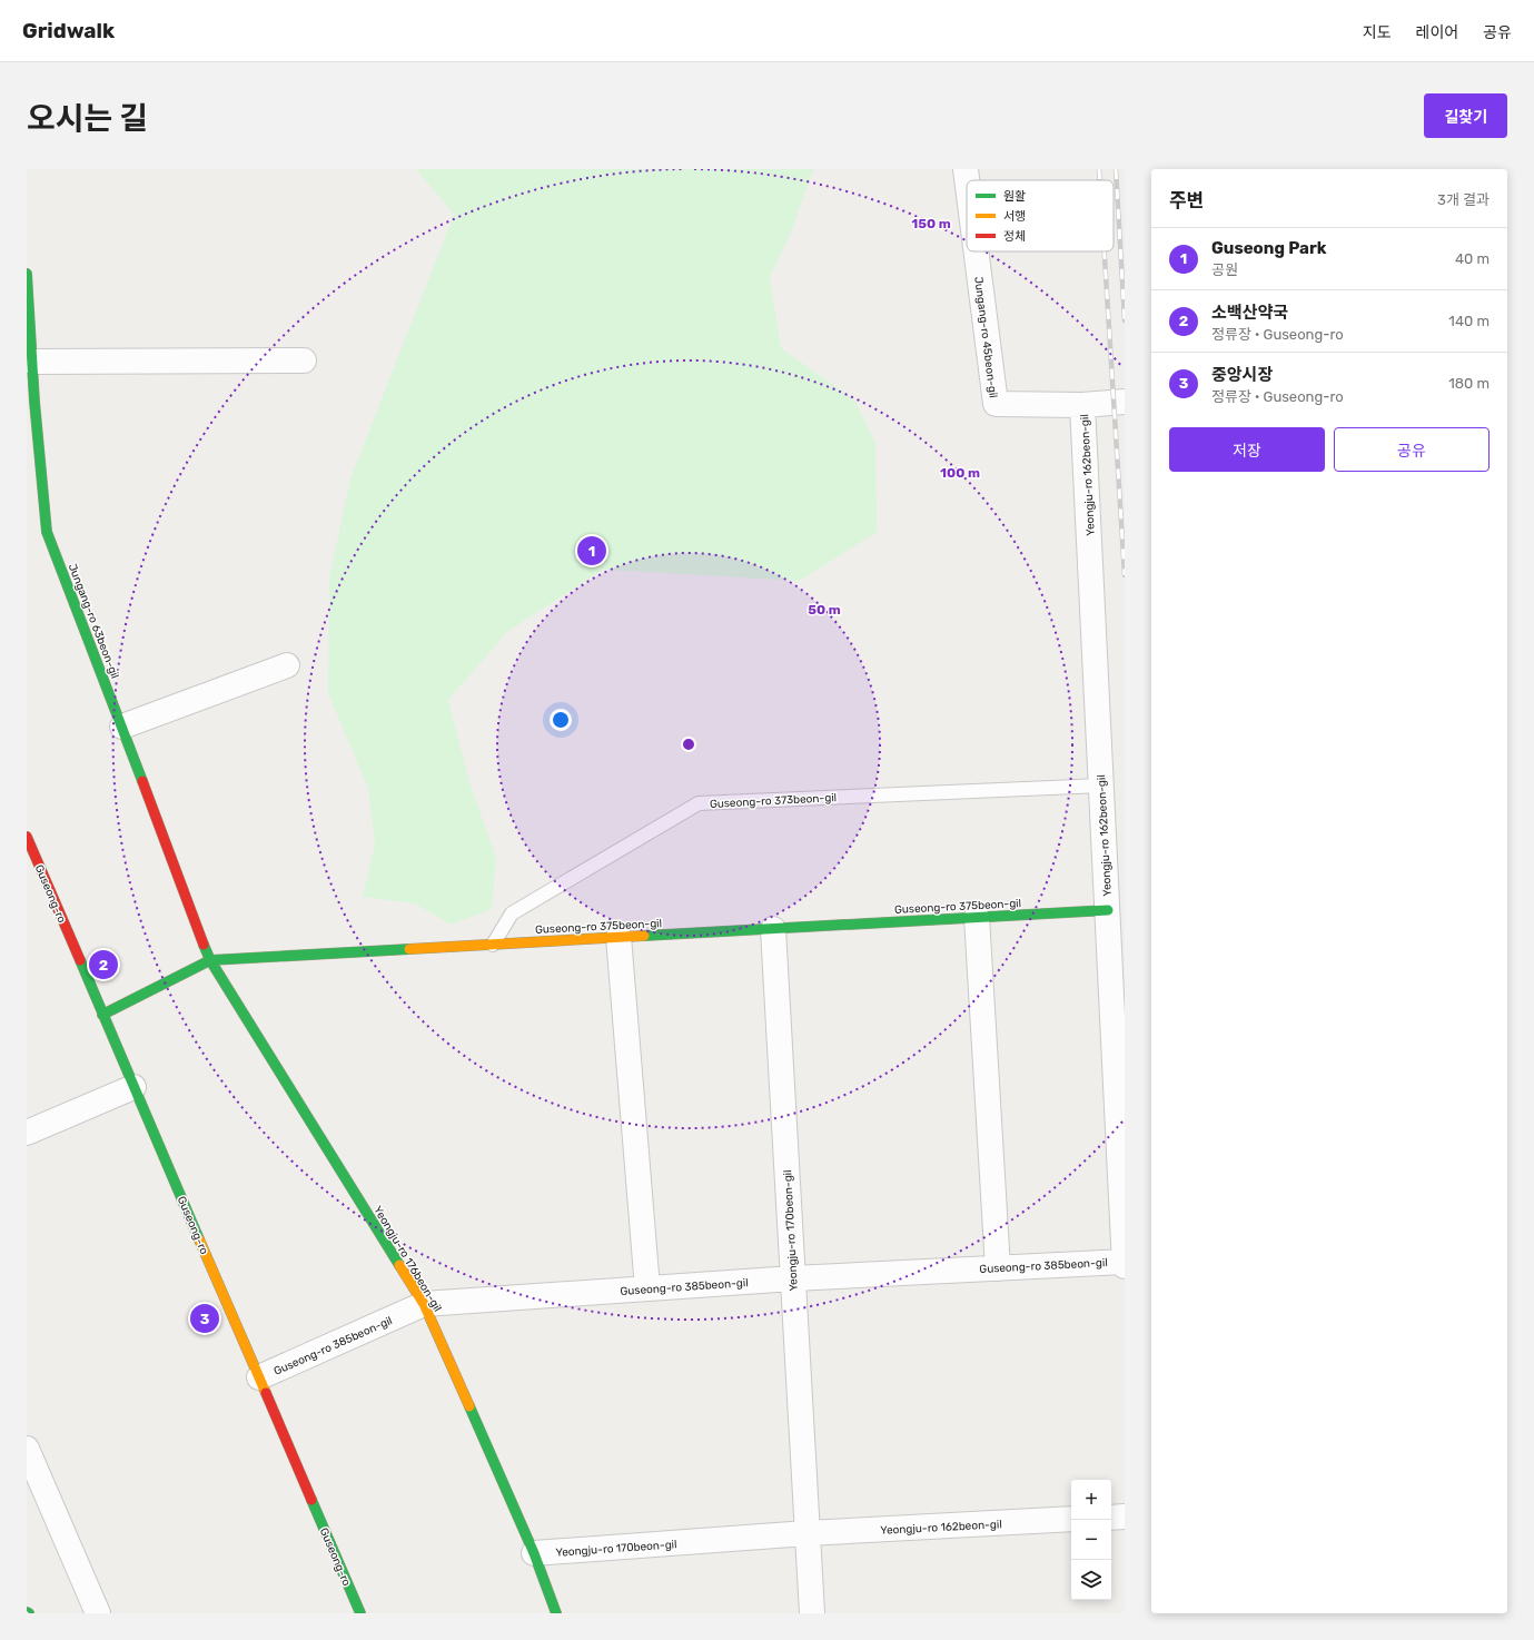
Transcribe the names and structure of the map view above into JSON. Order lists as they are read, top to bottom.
{
  "streets": {
    "street": [
      "Jungang-ro 45beon-gil",
      "Yeongju-ro 162beon-gil",
      "Jungang-ro 63beon-gil",
      "Guseong-ro",
      "Guseong-ro 375beon-gil",
      "Yeongju-ro 170beon-gil",
      "Yeongju-ro 176beon-gil",
      "Guseong-ro 385beon-gil"
    ],
    "lane": ["Guseong-ro 373beon-gil"]
  },
  "crossings": [
    ["Jungang-ro 45beon-gil", "Yeongju-ro 162beon-gil"],
    ["Yeongju-ro 162beon-gil", "Guseong-ro 373beon-gil"],
    ["Yeongju-ro 162beon-gil", "Guseong-ro 375beon-gil"],
    ["Yeongju-ro 162beon-gil", "Yeongju-ro 170beon-gil"],
    ["Yeongju-ro 162beon-gil", "Guseong-ro 385beon-gil"],
    ["Jungang-ro 63beon-gil", "Guseong-ro 375beon-gil"],
    ["Jungang-ro 63beon-gil", "Yeongju-ro 176beon-gil"],
    ["Guseong-ro 373beon-gil", "Guseong-ro 375beon-gil"],
    ["Guseong-ro", "Guseong-ro 375beon-gil"],
    ["Guseong-ro", "Guseong-ro 385beon-gil"],
    ["Guseong-ro 375beon-gil", "Yeongju-ro 170beon-gil"],
    ["Guseong-ro 375beon-gil", "Yeongju-ro 176beon-gil"],
    ["Yeongju-ro 170beon-gil", "Yeongju-ro 176beon-gil"],
    ["Yeongju-ro 170beon-gil", "Guseong-ro 385beon-gil"],
    ["Yeongju-ro 176beon-gil", "Guseong-ro 385beon-gil"]
  ],
  "legend": ["원활", "서행", "정체"],
  "page": {
    "header": "Gridwalk",
    "nav": ["지도", "레이어", "공유"],
    "title": "오시는 길",
    "buttons": [
      "길찾기",
      ["저장", "공유"]
    ],
    "heading": ["주변", "3개 결과"],
    "list": [
      {
        "mark": "1",
        "name": "Guseong Park",
        "note": "공원",
        "value": "40 m"
      },
      {
        "mark": "2",
        "name": "소백산약국",
        "note": "정류장 · Guseong-ro",
        "value": "140 m"
      },
      {
        "mark": "3",
        "name": "중앙시장",
        "note": "정류장 · Guseong-ro",
        "value": "180 m"
      }
    ],
    "pins": ["1", "2", "3"],
    "map_buttons": ["+", "−"]
  },
  "rings": ["150 m", "100 m", "50 m"]
}
